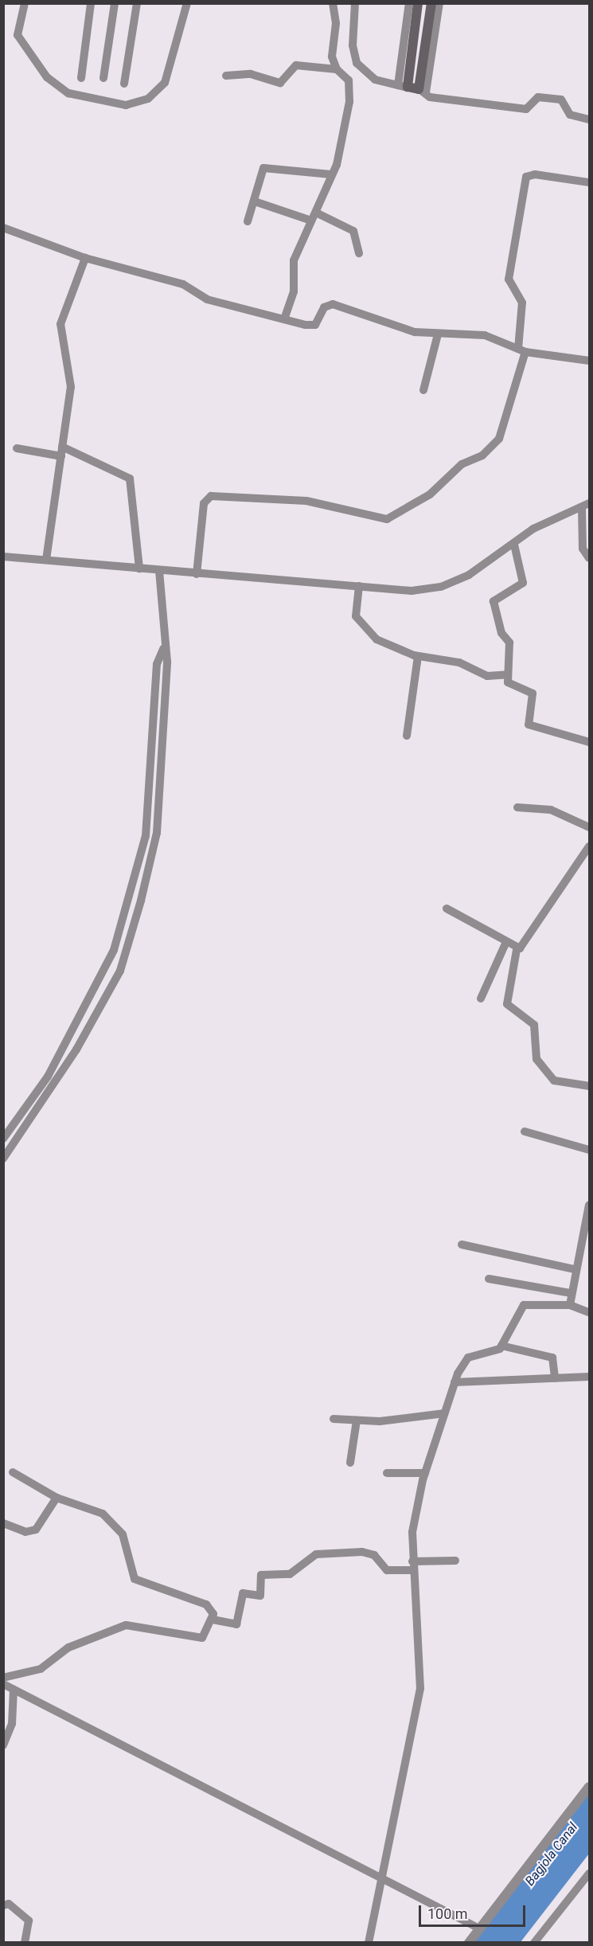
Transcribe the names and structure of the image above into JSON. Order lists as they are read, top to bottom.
{
  "water": ["Bagjola Canal"],
  "scale_bar": "100 m"
}
